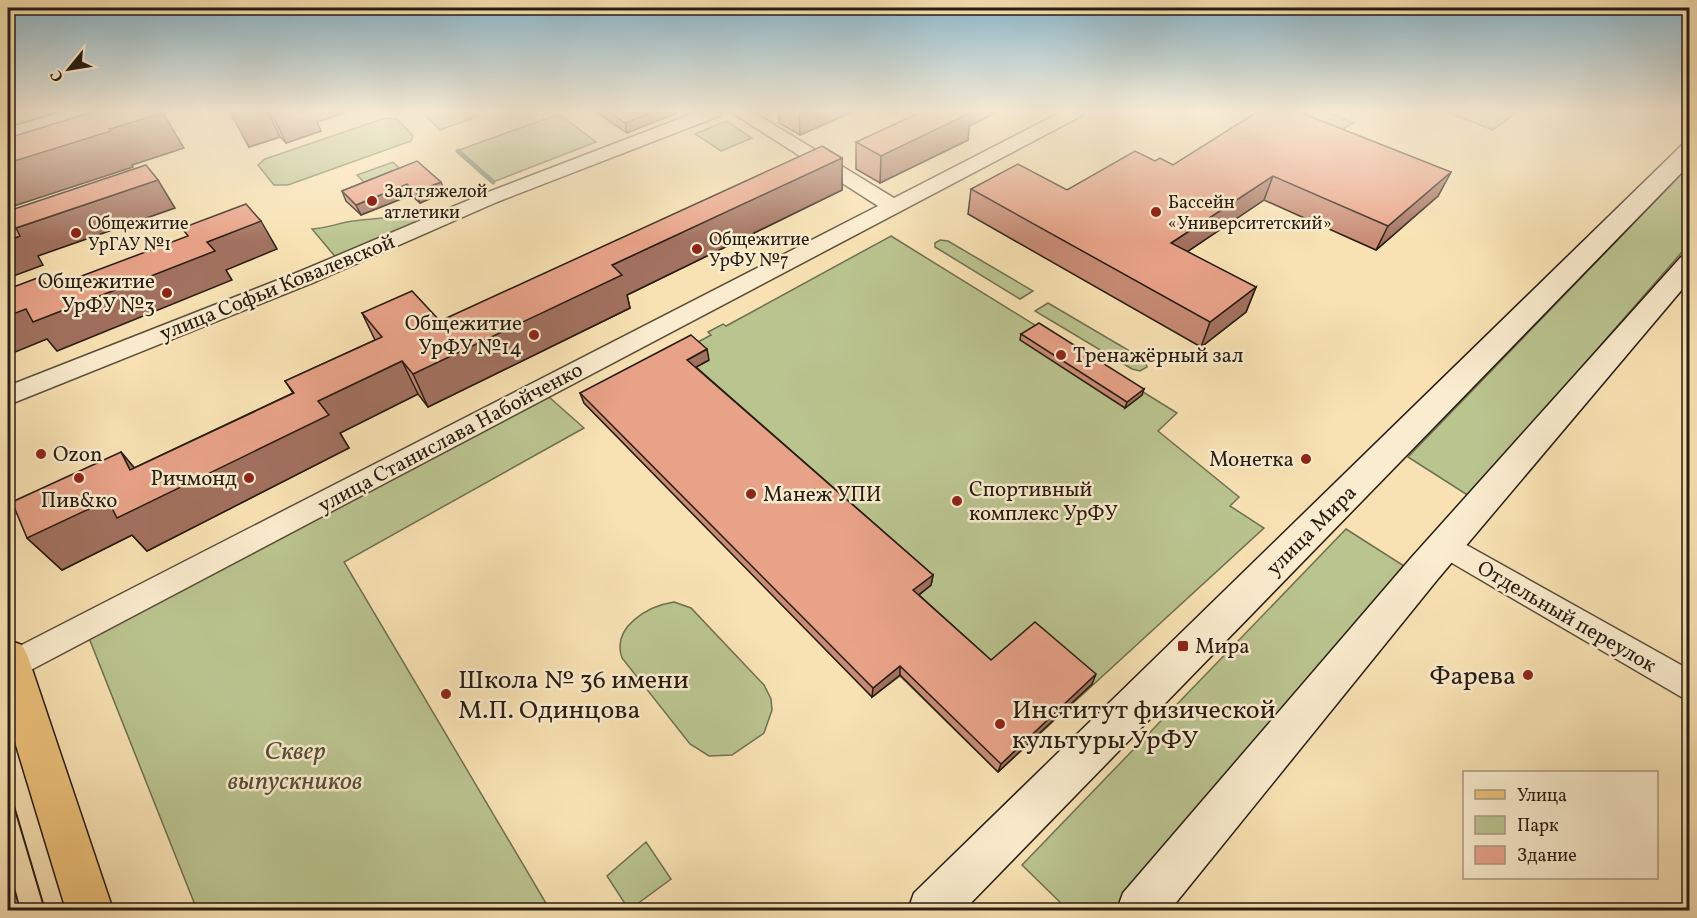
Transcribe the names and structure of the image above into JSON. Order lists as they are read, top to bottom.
{
  "streets": {
    "street": [
      "улица Софьи Ковалевской",
      "улица Станислава Набойченко",
      "улица Мира",
      "Отдельный переулок"
    ]
  },
  "parks": ["Сквер выпускников"],
  "places": {
    "other": [
      "Зал тяжелой атлетики",
      "Бассейн «Университетский»",
      "Общежитие УрГАУ №1",
      "Общежитие УрФУ №7",
      "Общежитие УрФУ №3",
      "Общежитие УрФУ №14",
      "Тренажёрный зал",
      "Ozon",
      "Монетка",
      "Пив&ко",
      "Ричмонд",
      "Манеж УПИ",
      "Спортивный комплекс УрФУ",
      "Фарева",
      "Школа № 36 имени М.П. Одинцова",
      "Институт физической культуры УрФУ"
    ],
    "transit": ["Мира"]
  },
  "legend": ["Улица", "Парк", "Здание"],
  "north": "bottom left"
}
